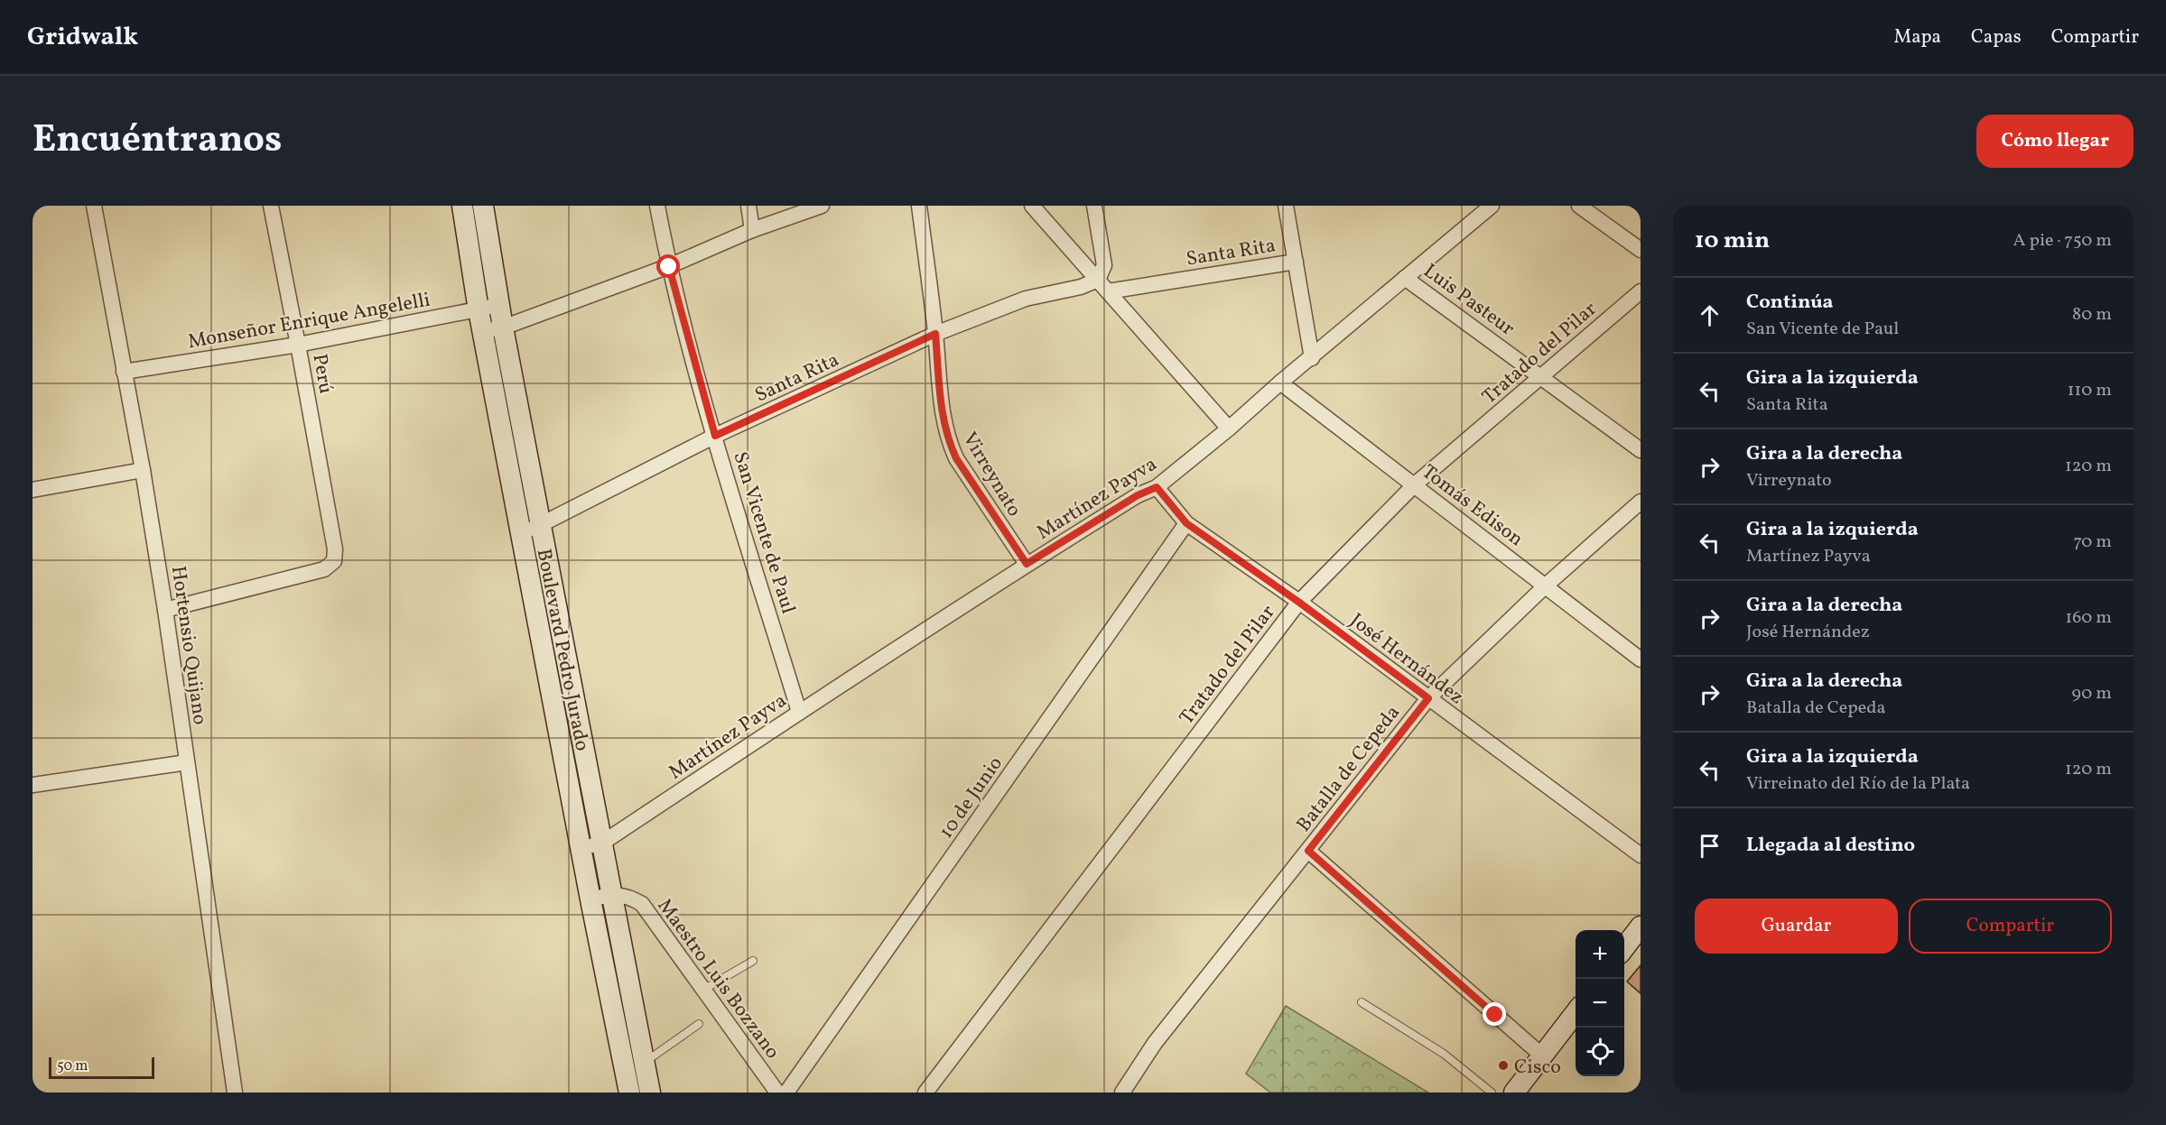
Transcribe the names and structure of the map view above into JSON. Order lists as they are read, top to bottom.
{
  "streets": {
    "main road": ["Boulevard Pedro Jurado"],
    "street": [
      "Santa Rita",
      "Luis Pasteur",
      "Monseñor Enrique Angelelli",
      "Tratado del Pilar",
      "Perú",
      "Virreynato",
      "Martínez Payva",
      "Tomás Edison",
      "San Vicente de Paul",
      "Hortensio Quijano",
      "José Hernández",
      "Batalla de Cepeda",
      "10 de Junio",
      "Maestro Luis Bozzano"
    ]
  },
  "crossings": [
    ["Santa Rita", "Virreynato"],
    ["Santa Rita", "San Vicente de Paul"],
    ["Santa Rita", "Boulevard Pedro Jurado"],
    ["Luis Pasteur", "Tratado del Pilar"],
    ["Luis Pasteur", "Martínez Payva"],
    ["Monseñor Enrique Angelelli", "Perú"],
    ["Monseñor Enrique Angelelli", "Hortensio Quijano"],
    ["Monseñor Enrique Angelelli", "Boulevard Pedro Jurado"],
    ["Tratado del Pilar", "Tomás Edison"],
    ["Tratado del Pilar", "José Hernández"],
    ["Perú", "Hortensio Quijano"],
    ["Virreynato", "Martínez Payva"],
    ["Martínez Payva", "Tomás Edison"],
    ["Martínez Payva", "San Vicente de Paul"],
    ["Martínez Payva", "Boulevard Pedro Jurado"],
    ["Martínez Payva", "José Hernández"],
    ["Tomás Edison", "Batalla de Cepeda"],
    ["Boulevard Pedro Jurado", "Maestro Luis Bozzano"],
    ["José Hernández", "Batalla de Cepeda"],
    ["José Hernández", "10 de Junio"]
  ],
  "places": ["Cisco"],
  "scale_bar": "50 m",
  "page": {
    "header": "Gridwalk",
    "nav": ["Mapa", "Capas", "Compartir"],
    "title": "Encuéntranos",
    "buttons": [
      "Cómo llegar",
      ["Guardar", "Compartir"]
    ],
    "heading": ["10 min", "A pie · 750 m"],
    "list": [
      ["Continúa", "San Vicente de Paul", "80 m"],
      ["Gira a la izquierda", "Santa Rita", "110 m"],
      ["Gira a la derecha", "Virreynato", "120 m"],
      ["Gira a la izquierda", "Martínez Payva", "70 m"],
      ["Gira a la derecha", "José Hernández", "160 m"],
      ["Gira a la derecha", "Batalla de Cepeda", "90 m"],
      ["Gira a la izquierda", "Virreinato del Río de la Plata", "120 m"],
      "Llegada al destino"
    ],
    "map_buttons": ["+", "−"],
    "scale": "50 m"
  }
}
